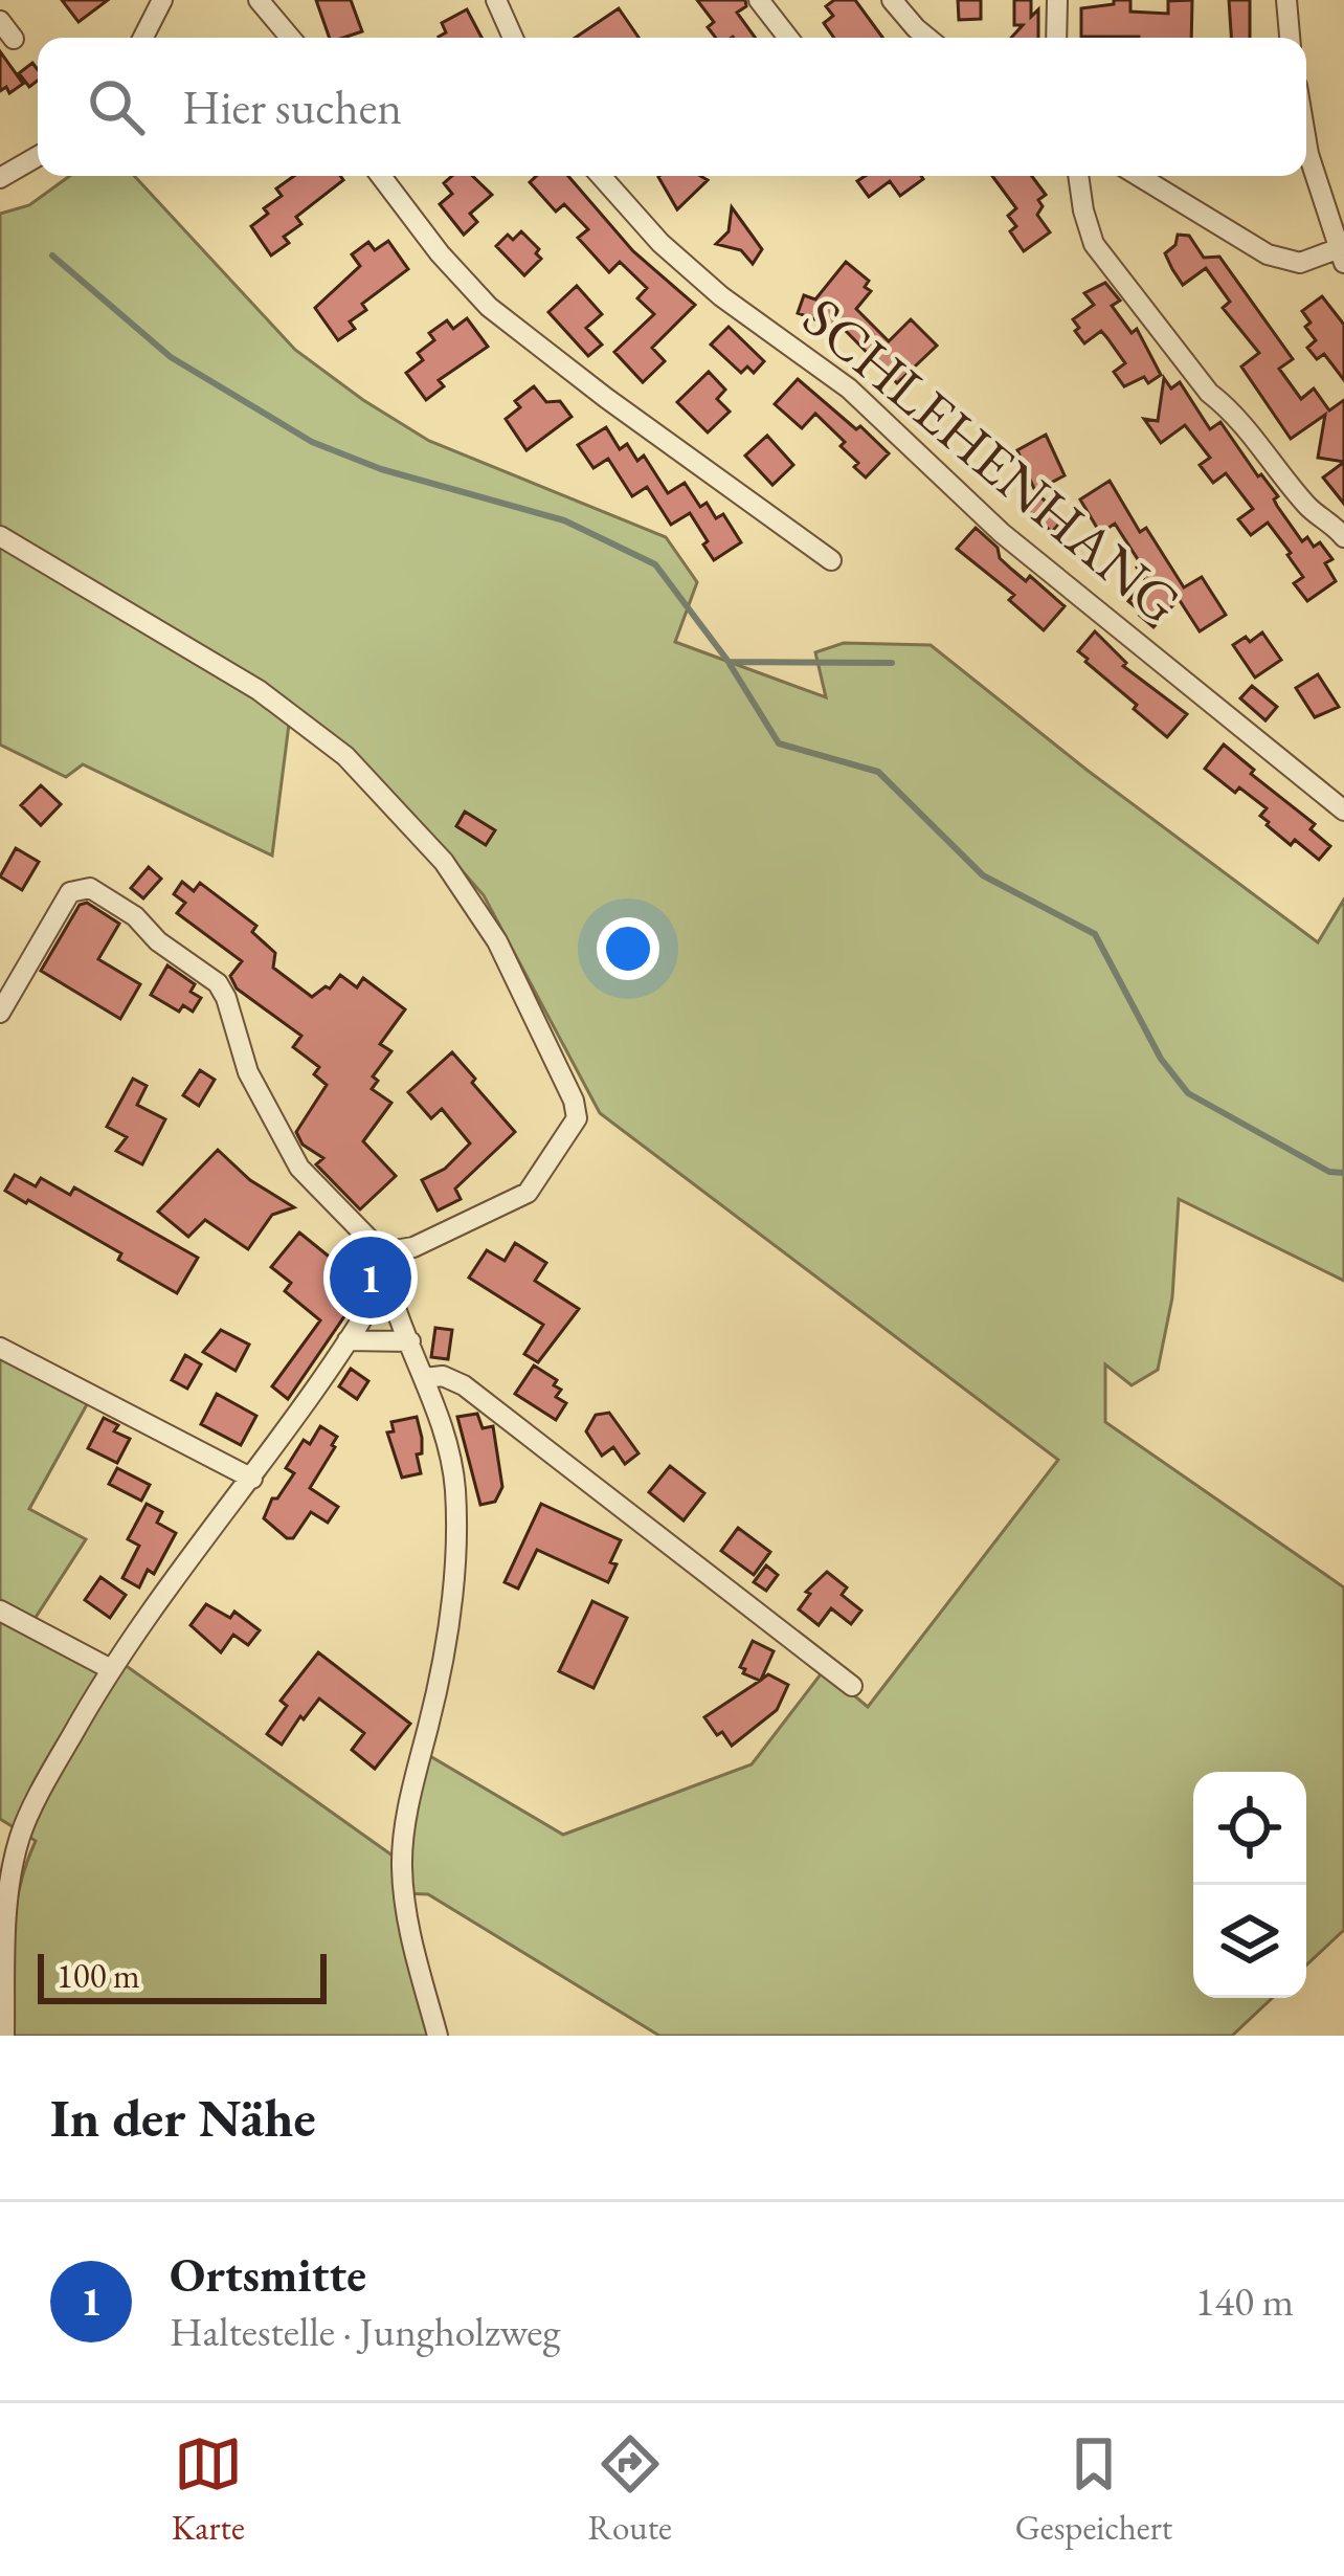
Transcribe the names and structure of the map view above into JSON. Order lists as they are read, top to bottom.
{
  "streets": {
    "street": ["SCHLEHENHANG"]
  },
  "scale_bar": "100 m",
  "page": {
    "search": "Hier suchen",
    "pins": "1",
    "scale": "100 m",
    "heading": "In der Nähe",
    "list": [
      {
        "mark": "1",
        "name": "Ortsmitte",
        "note": "Haltestelle · Jungholzweg",
        "value": "140 m"
      }
    ],
    "nav": ["Karte", "Route", "Gespeichert"]
  }
}
